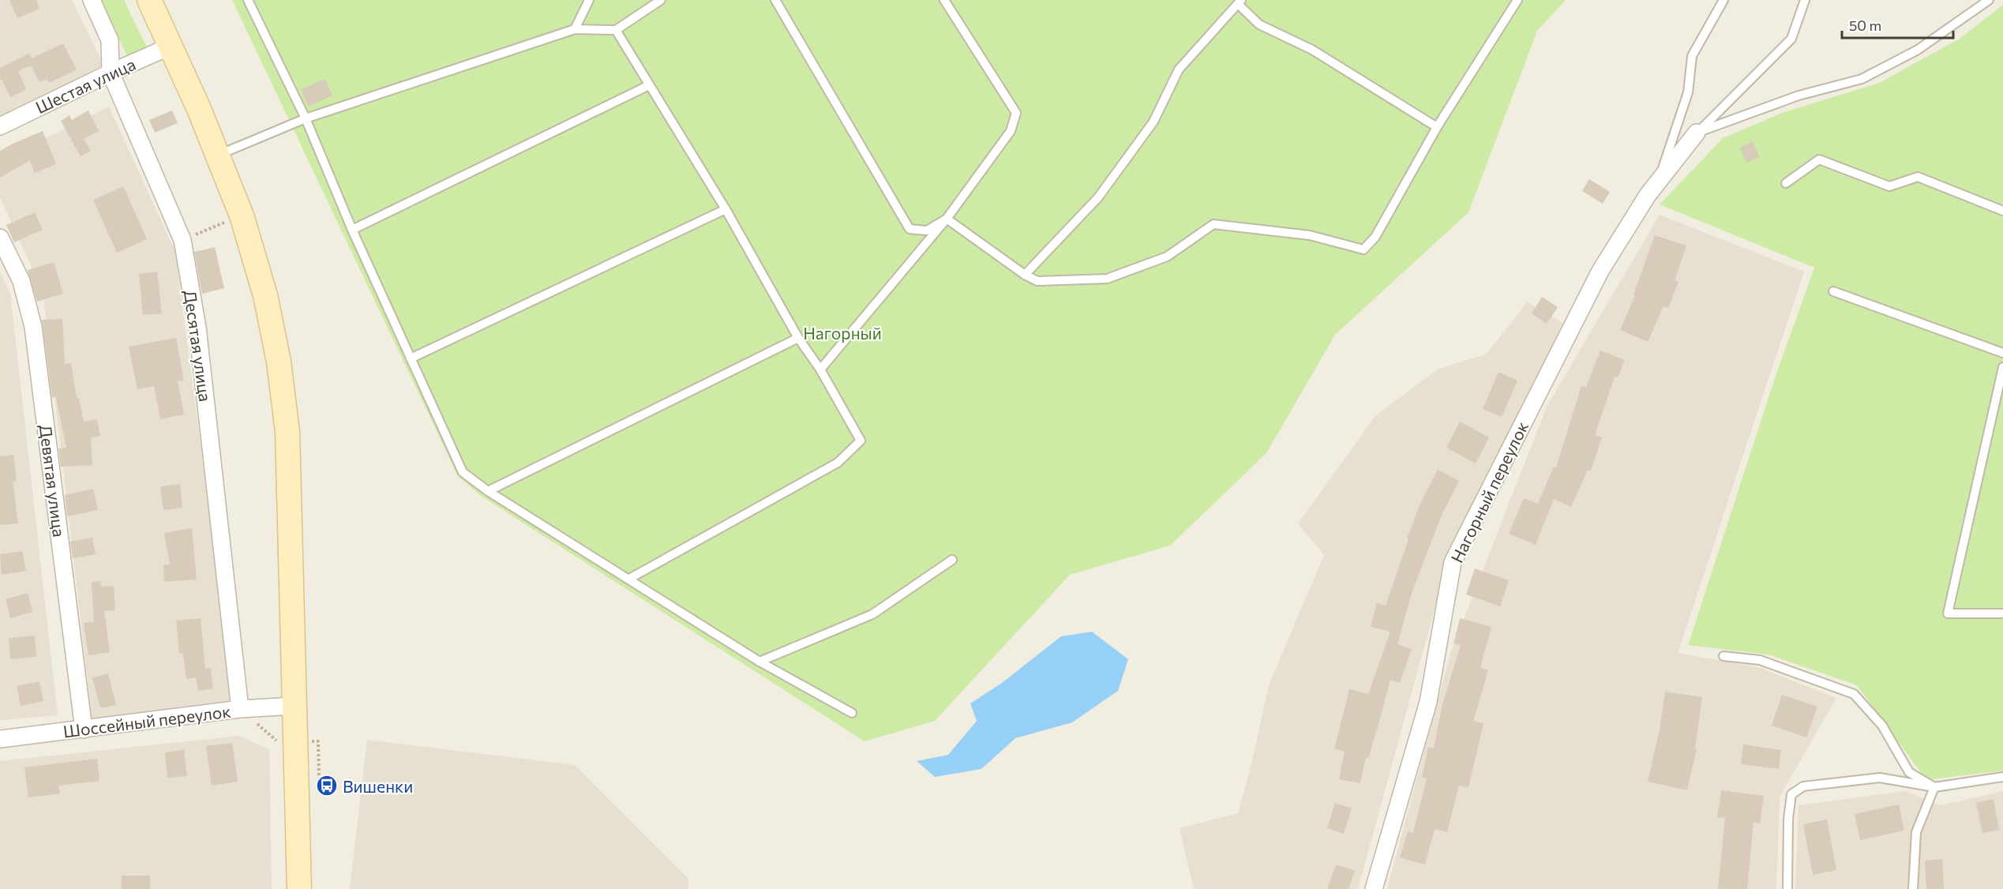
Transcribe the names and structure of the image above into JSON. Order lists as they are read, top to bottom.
{
  "streets": {
    "street": [
      "Шестая улица",
      "Десятая улица",
      "Девятая улица",
      "Нагорный переулок",
      "Шоссейный переулок"
    ]
  },
  "crossings": [
    ["Шестая улица", "Десятая улица"],
    ["Десятая улица", "Шоссейный переулок"],
    ["Девятая улица", "Шоссейный переулок"]
  ],
  "parks": ["Нагорный"],
  "places": {
    "bus stop": ["Вишенки"]
  },
  "scale_bar": "50 m"
}
